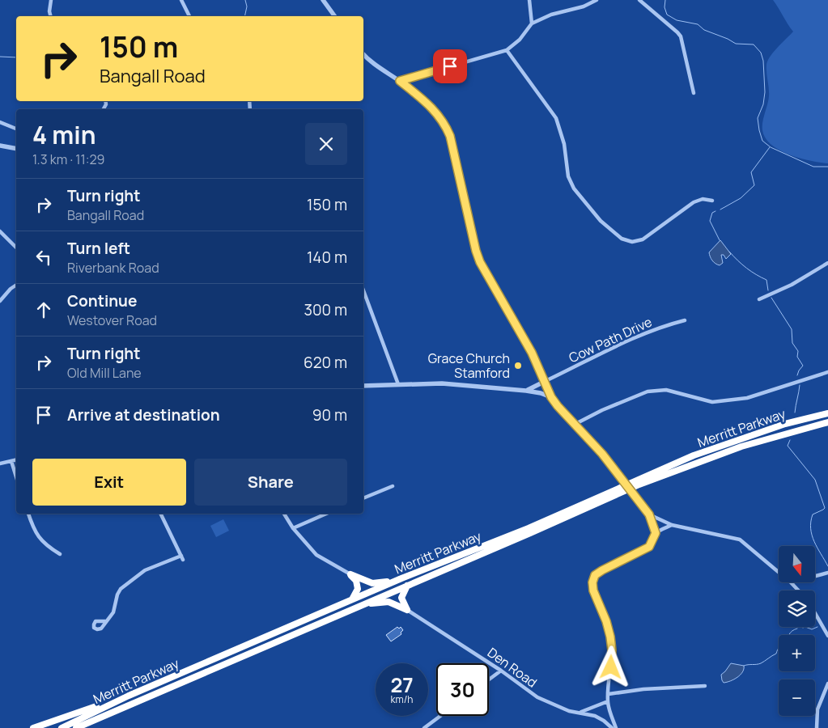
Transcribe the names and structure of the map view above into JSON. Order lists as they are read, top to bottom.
{
  "streets": {
    "highway": ["Merritt Parkway"],
    "street": ["Cow Path Drive", "Den Road"]
  },
  "places": ["Grace Church Stamford"],
  "north": "bottom",
  "page": {
    "turn": ["150 m", "Bangall Road"],
    "heading": ["4 min", "1.3 km · 11:29"],
    "list": [
      {
        "name": "Turn right",
        "note": "Bangall Road",
        "value": "150 m"
      },
      {
        "name": "Turn left",
        "note": "Riverbank Road",
        "value": "140 m"
      },
      {
        "name": "Continue",
        "note": "Westover Road",
        "value": "300 m"
      },
      {
        "name": "Turn right",
        "note": "Old Mill Lane",
        "value": "620 m"
      },
      {
        "name": "Arrive at destination",
        "value": "90 m"
      }
    ],
    "buttons": ["Exit", "Share"],
    "map_buttons": ["+", "−"],
    "speed": "27 km/h",
    "limit": "30"
  }
}
